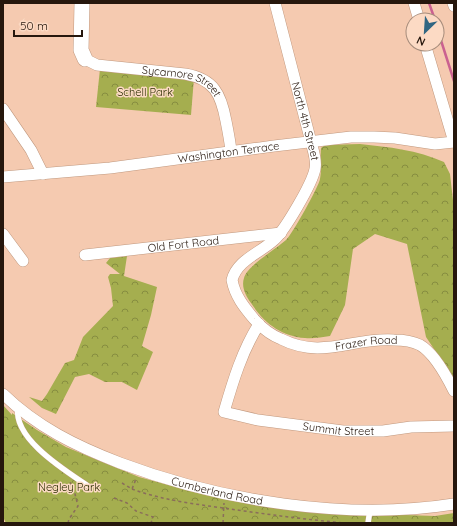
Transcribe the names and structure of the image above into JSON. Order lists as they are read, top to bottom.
{
  "streets": {
    "street": [
      "Sycamore Street",
      "North 4th Street",
      "Washington Terrace",
      "Old Fort Road",
      "Frazer Road",
      "Summit Street",
      "Cumberland Road"
    ]
  },
  "crossings": [
    ["Sycamore Street", "Washington Terrace"],
    ["North 4th Street", "Washington Terrace"],
    ["North 4th Street", "Old Fort Road"],
    ["North 4th Street", "Frazer Road"],
    ["North 4th Street", "Summit Street"],
    ["Frazer Road", "Summit Street"]
  ],
  "parks": ["Schell Park", "Negley Park"],
  "scale_bar": "50 m",
  "north": "bottom left"
}
